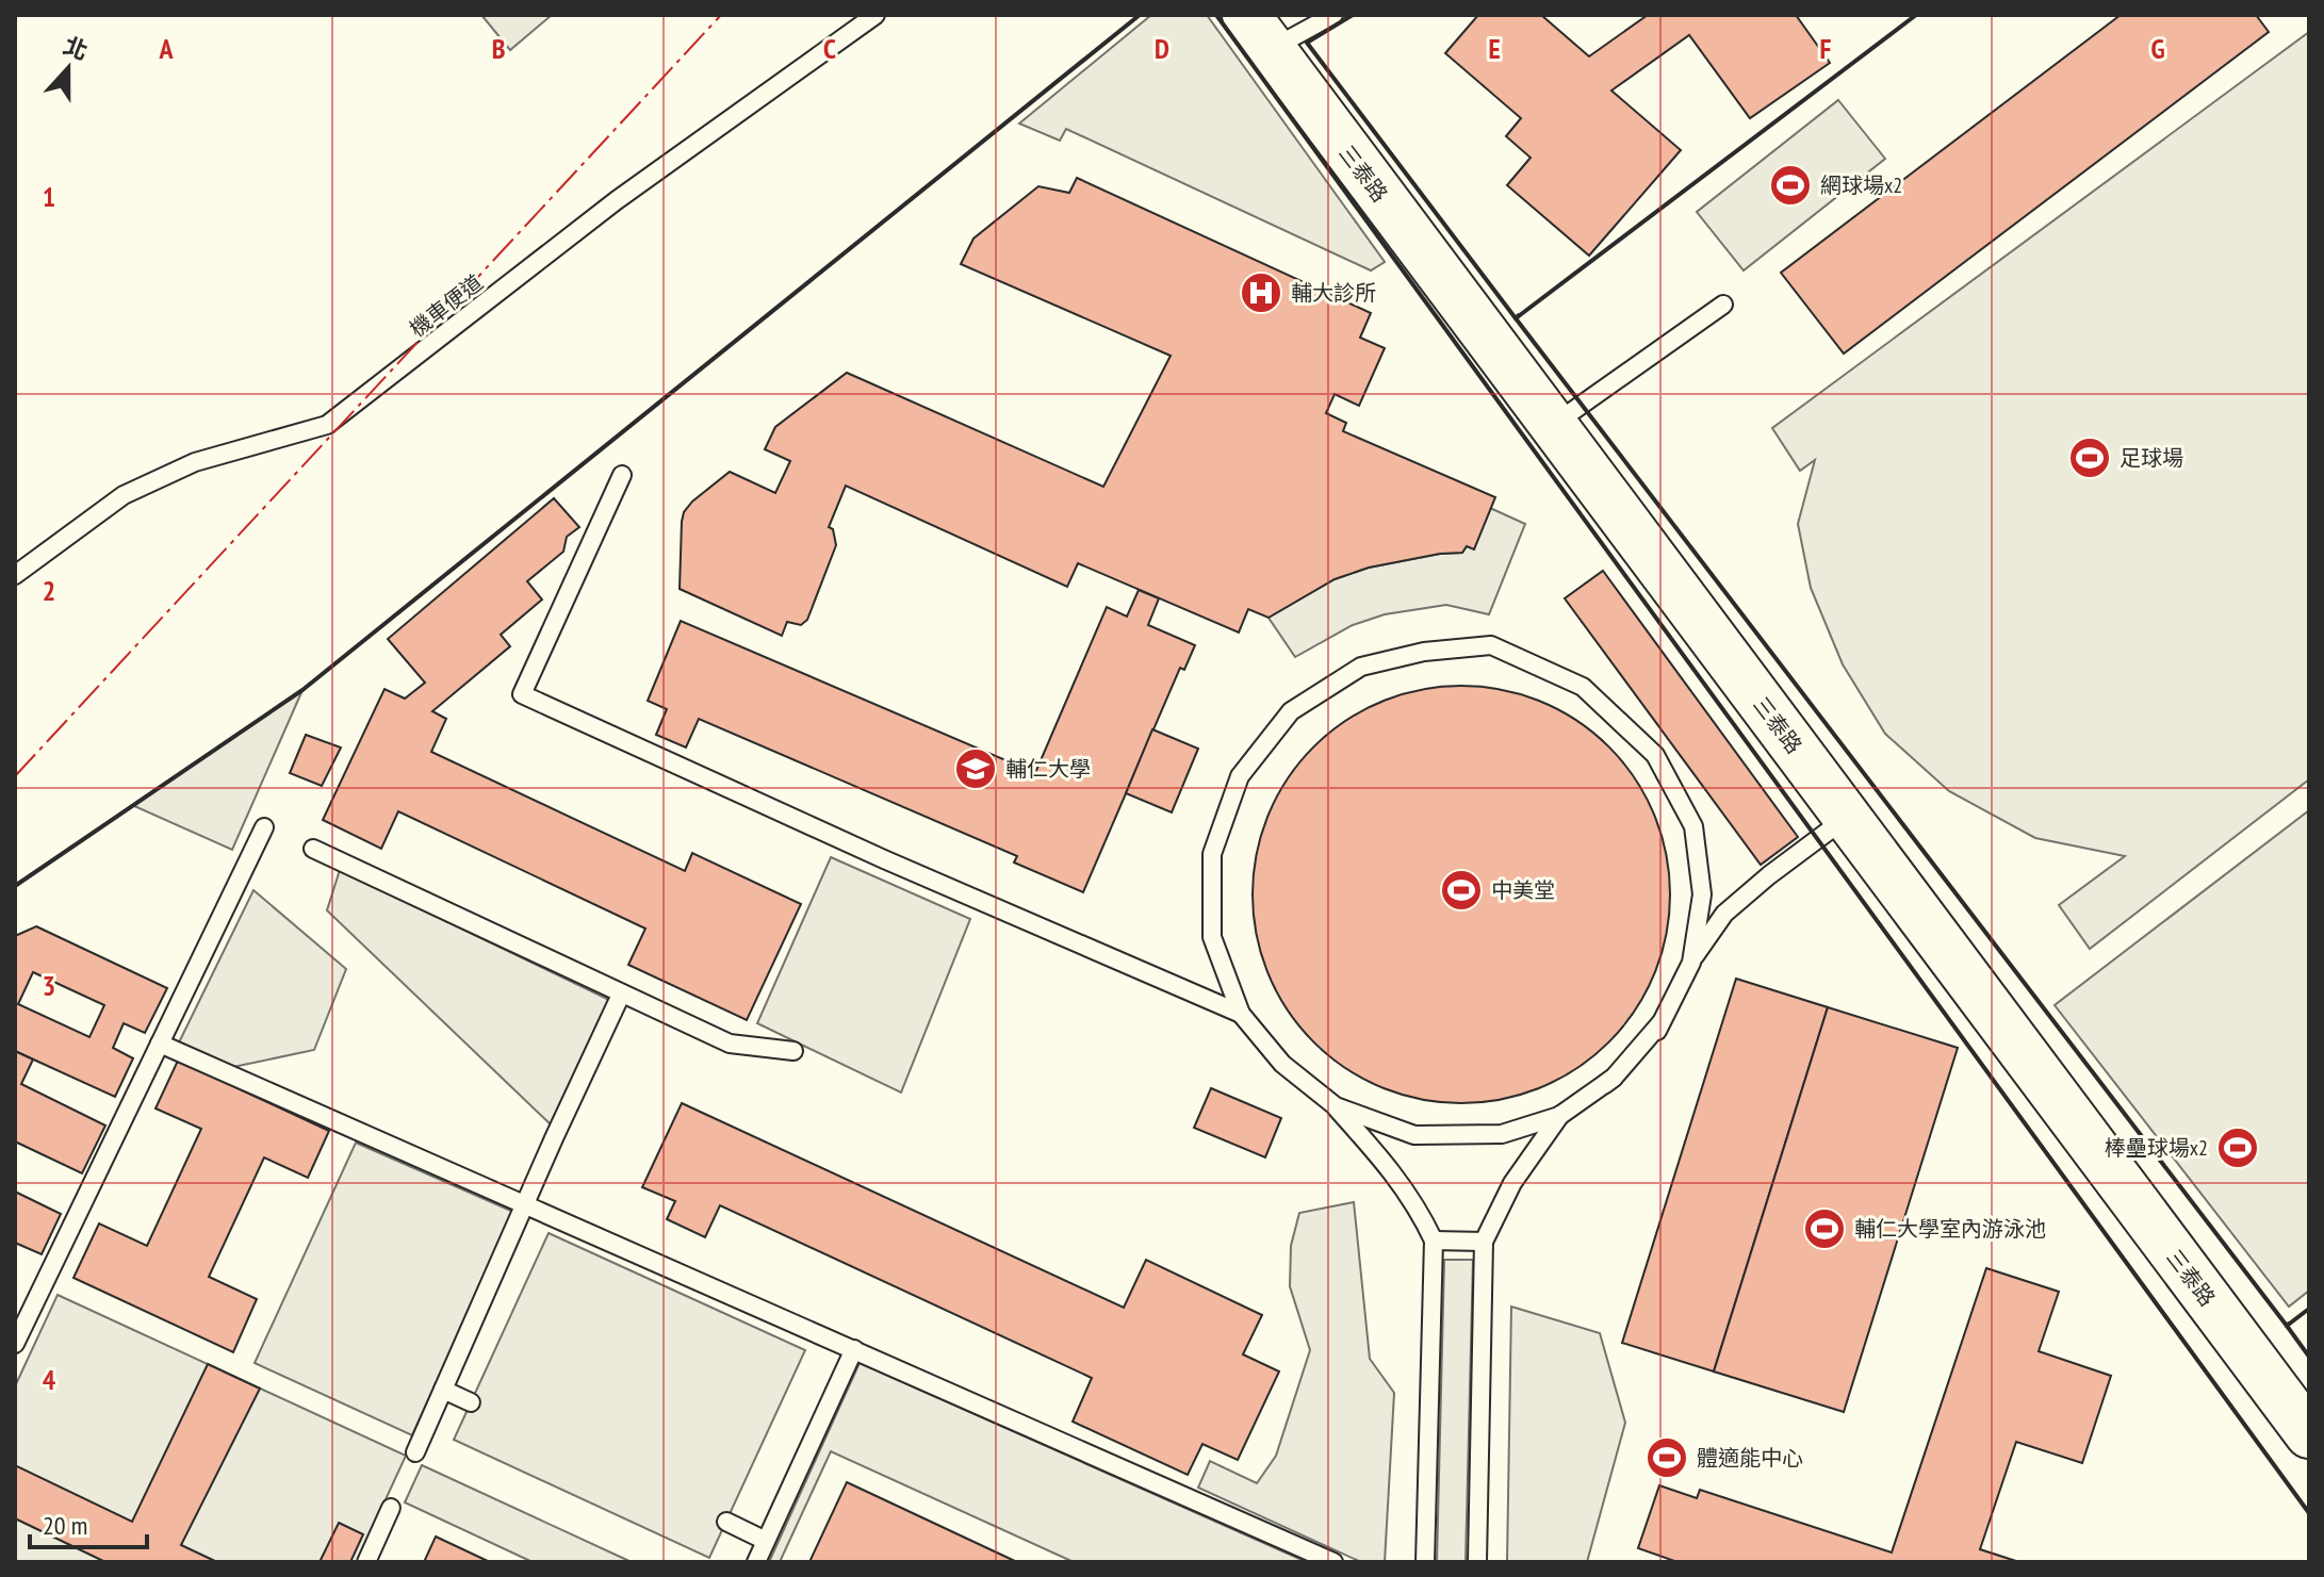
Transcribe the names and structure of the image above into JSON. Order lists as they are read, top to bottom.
{
  "streets": {
    "street": ["三泰路"],
    "lane": ["機車便道"]
  },
  "places": {
    "sports": [
      "網球場x2",
      "足球場",
      "中美堂",
      "棒壘球場x2",
      "輔仁大學室內游泳池",
      "體適能中心"
    ],
    "hospital": ["輔大診所"],
    "school or university": ["輔仁大學"]
  },
  "scale_bar": "20 m",
  "north": "top",
  "grid": {
    "columns": [
      "A",
      "B",
      "C",
      "D",
      "E",
      "F",
      "G"
    ],
    "rows": [
      "1",
      "2",
      "3",
      "4"
    ]
  }
}
